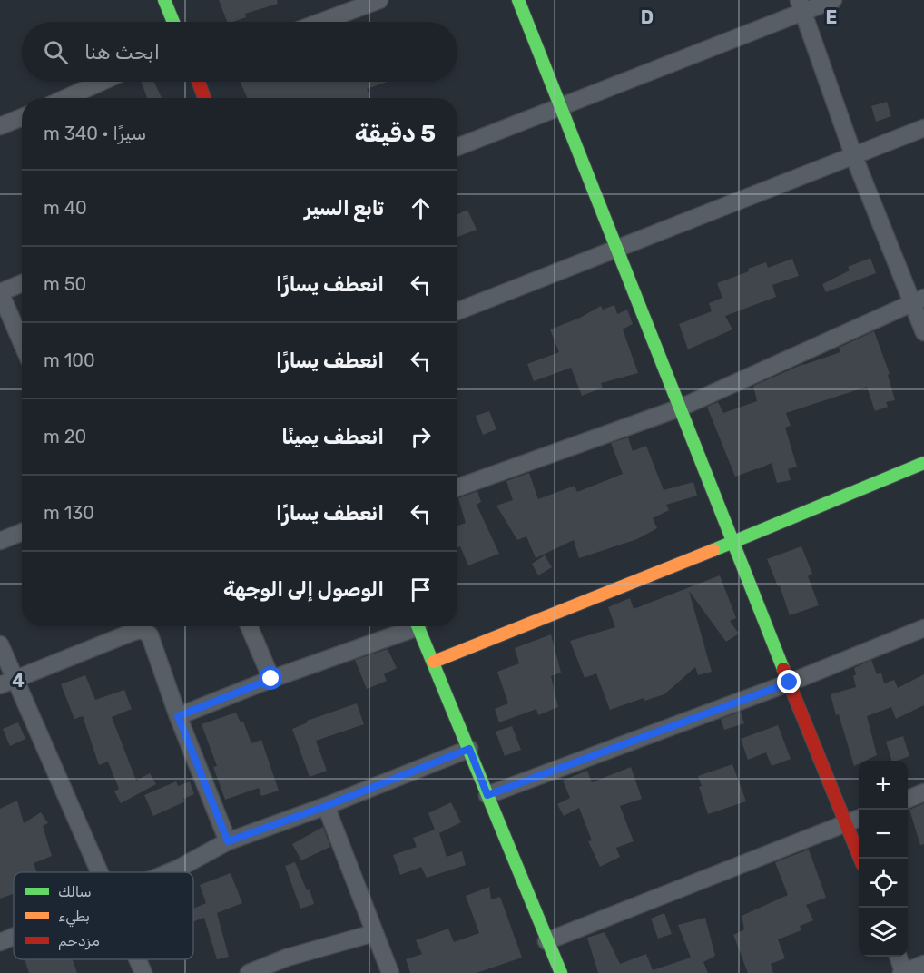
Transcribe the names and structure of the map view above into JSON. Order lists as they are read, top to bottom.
{
  "legend": ["سالك", "بطيء", "مزدحم"],
  "page": {
    "search": "ابحث هنا",
    "heading": ["5 دقيقة", "سيرًا · 340 m"],
    "list": [
      ["تابع السير", "40 m"],
      ["انعطف يسارًا", "50 m"],
      ["انعطف يسارًا", "100 m"],
      ["انعطف يمينًا", "20 m"],
      ["انعطف يسارًا", "130 m"],
      "الوصول إلى الوجهة"
    ],
    "map_buttons": ["+", "−"]
  },
  "grid": {
    "columns": ["D", "E"],
    "rows": ["4"]
  }
}
